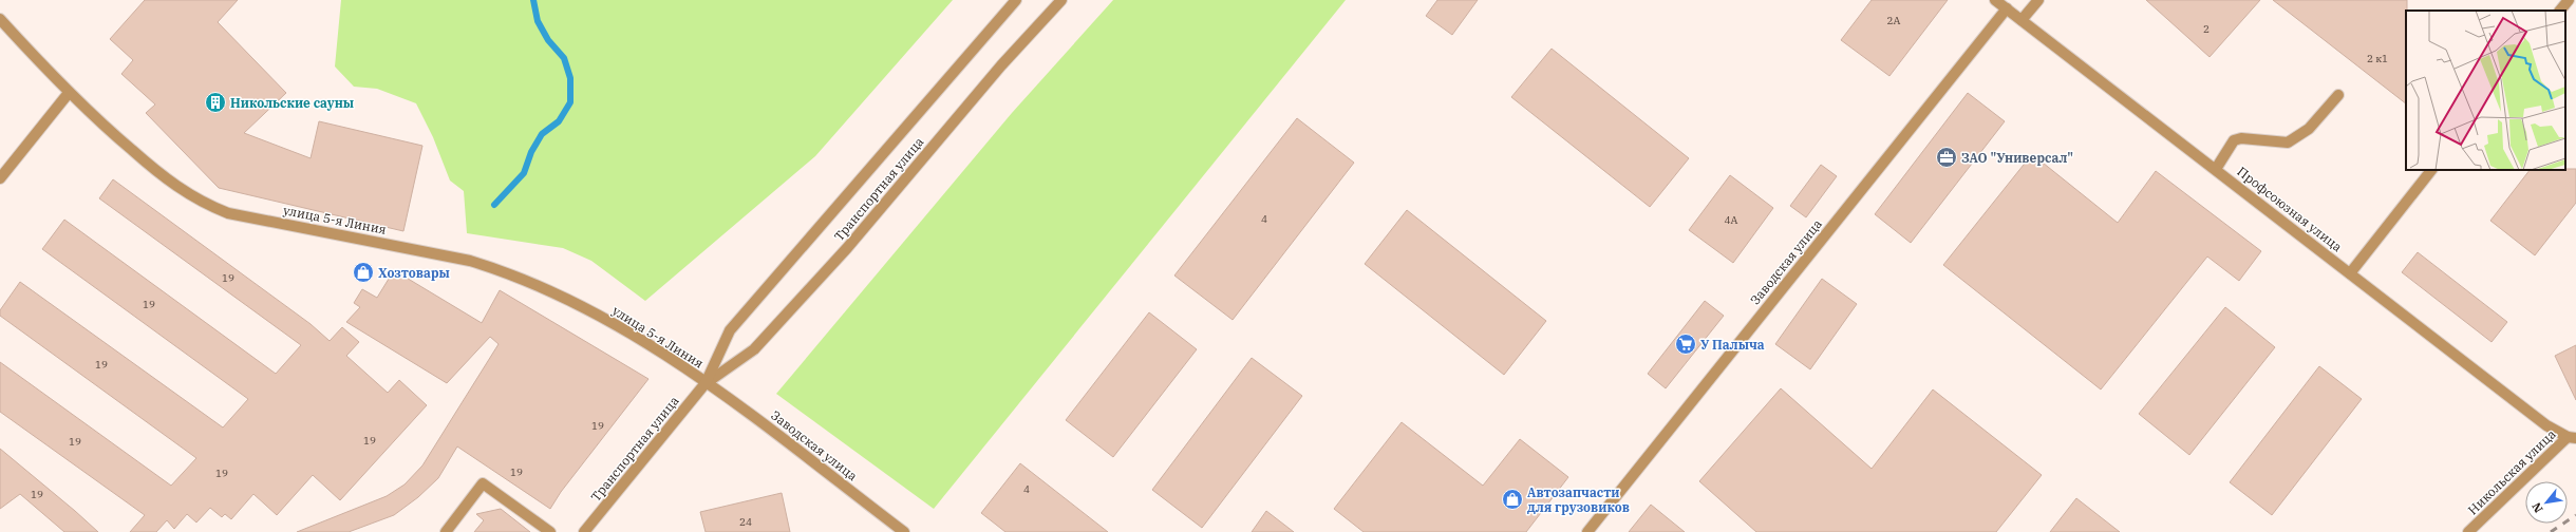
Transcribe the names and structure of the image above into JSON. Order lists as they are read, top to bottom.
{
  "streets": {
    "street": [
      "Транспортная улица",
      "Профсоюзная улица",
      "улица 5-я Линия",
      "Заводская улица",
      "Никольская улица"
    ]
  },
  "crossings": [
    ["Транспортная улица", "улица 5-я Линия"],
    ["Транспортная улица", "Заводская улица"],
    ["Профсоюзная улица", "Заводская улица"],
    ["Профсоюзная улица", "Никольская улица"],
    ["улица 5-я Линия", "Заводская улица"]
  ],
  "places": {
    "building": ["Никольские сауны"],
    "office": ["ЗАО \"Универсал\""],
    "shop": ["Хозтовары", "Автозапчасти для грузовиков"],
    "supermarket": ["У Палыча"]
  },
  "house_numbers": [
    "2А",
    "2",
    "2 к1",
    "4",
    "4А",
    "19",
    "19",
    "19",
    "19",
    "19",
    "19",
    "19",
    "19",
    "4",
    "19",
    "24"
  ],
  "north": "bottom left"
}
